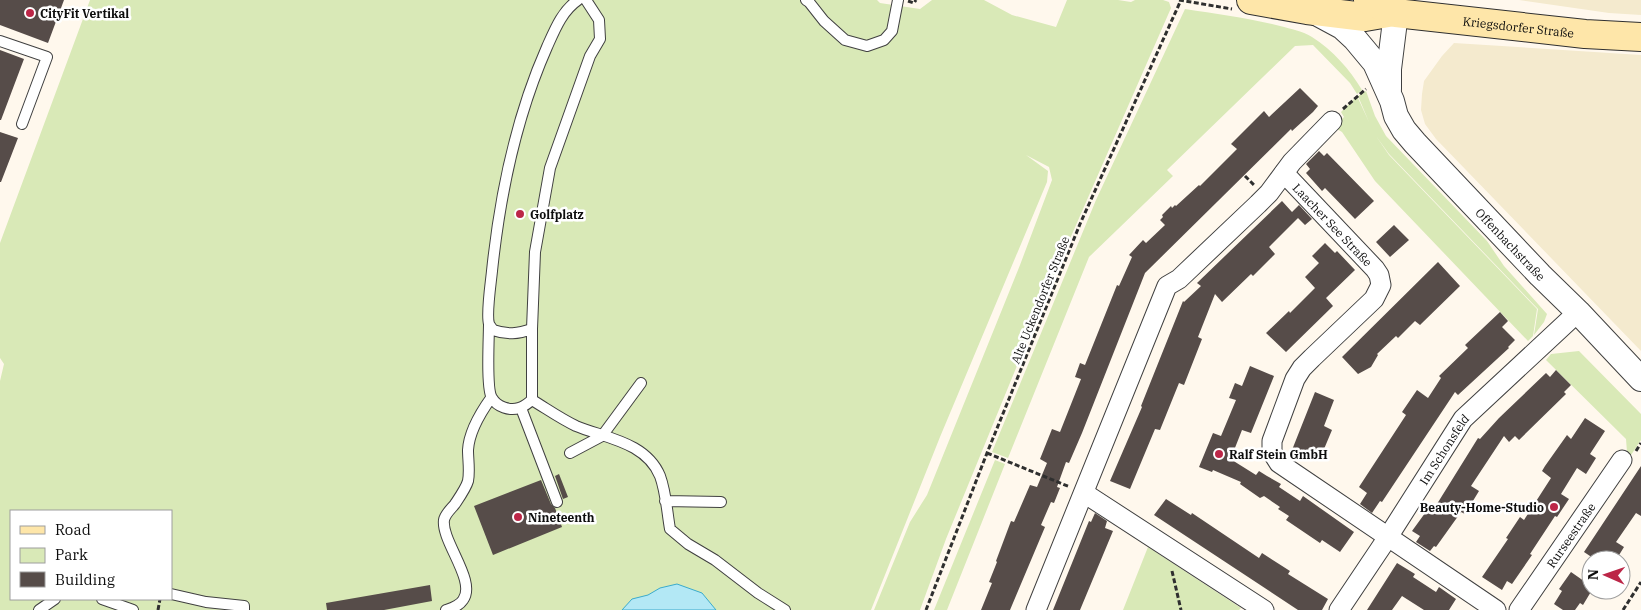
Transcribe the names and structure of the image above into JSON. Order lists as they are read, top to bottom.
{
  "streets": {
    "main road": ["Kriegsdorfer Straße"],
    "street": [
      "Laacher See Straße",
      "Offenbachstraße",
      "Im Schonsfeld",
      "Rurseestraße"
    ],
    "path": ["Alte Uckendorfer Straße"]
  },
  "crossings": [
    ["Kriegsdorfer Straße", "Offenbachstraße"],
    ["Laacher See Straße", "Im Schonsfeld"],
    ["Offenbachstraße", "Im Schonsfeld"]
  ],
  "places": [
    "CityFit Vertikal",
    "Golfplatz",
    "Ralf Stein GmbH",
    "Beauty-Home-Studio",
    "Nineteenth"
  ],
  "legend": ["Road", "Park", "Building"],
  "north": "left"
}
